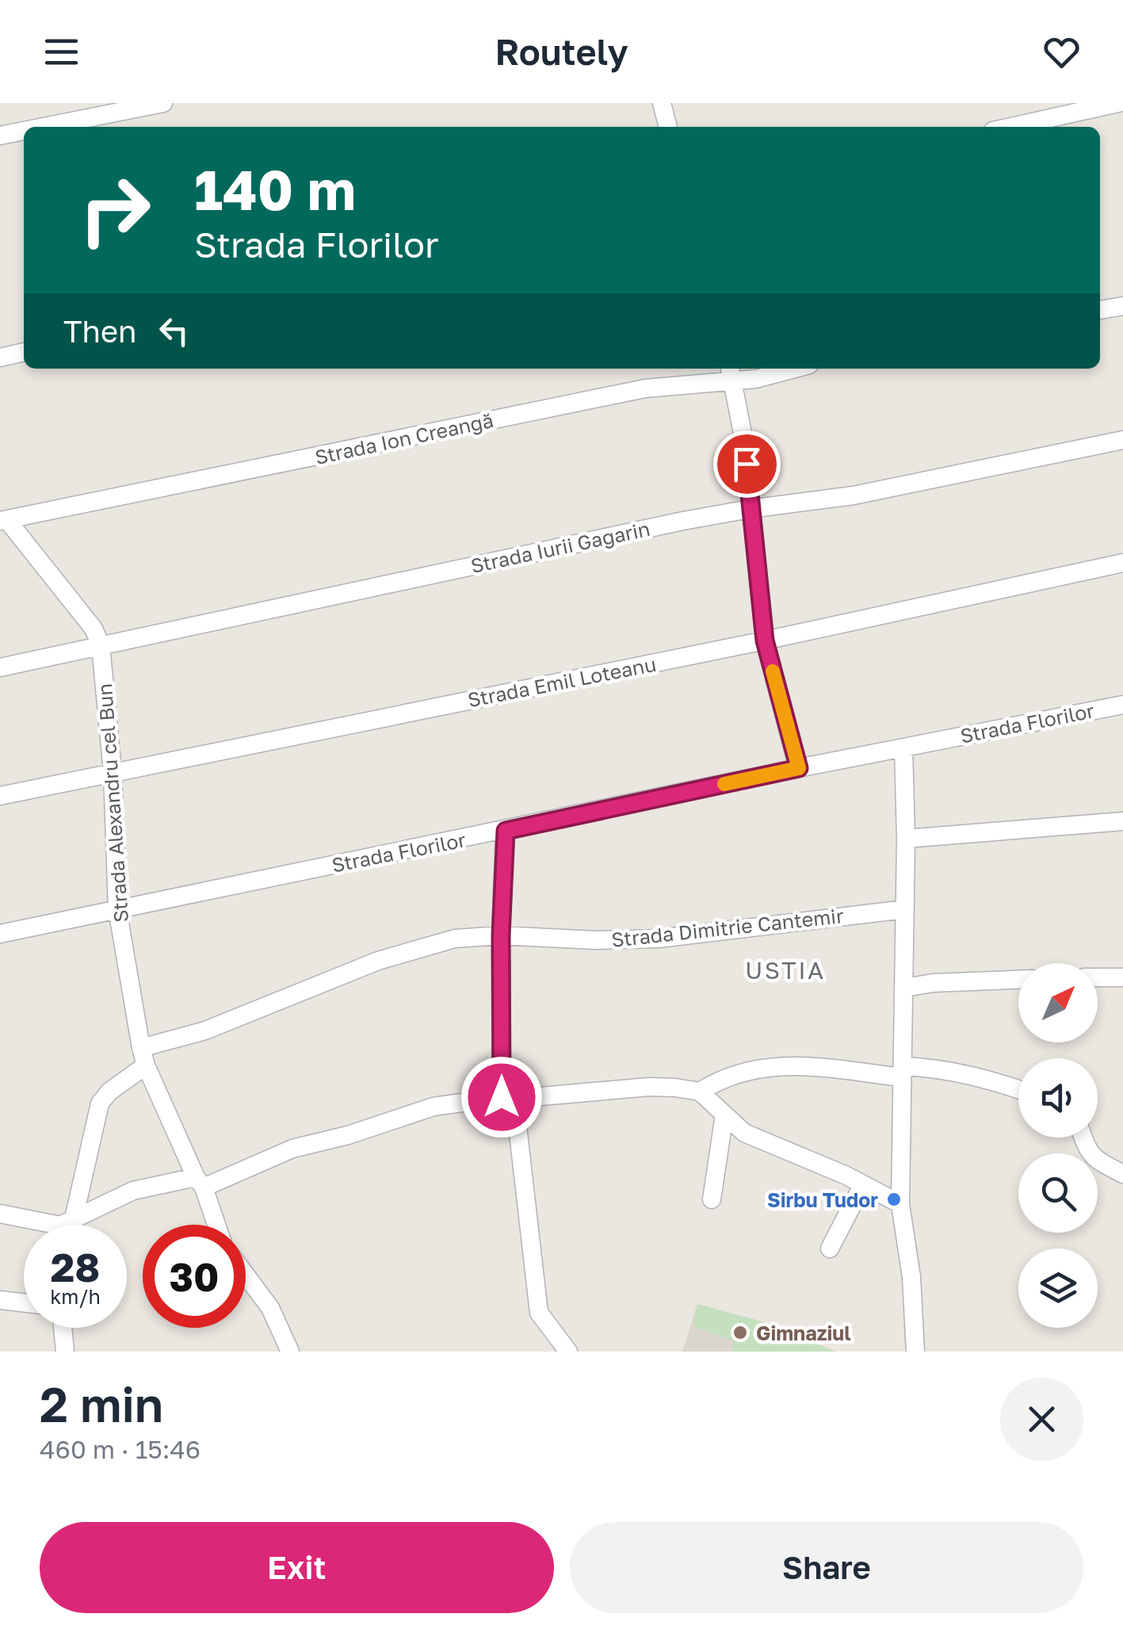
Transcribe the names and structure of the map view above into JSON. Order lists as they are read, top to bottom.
{
  "streets": {
    "street": [
      "Strada Ion Creangă",
      "Strada Iurii Gagarin",
      "Strada Emil Loteanu",
      "Strada Florilor",
      "Strada Alexandru cel Bun",
      "Strada Dimitrie Cantemir"
    ]
  },
  "crossings": [
    ["Strada Ion Creangă", "Strada Alexandru cel Bun"],
    ["Strada Iurii Gagarin", "Strada Alexandru cel Bun"],
    ["Strada Emil Loteanu", "Strada Alexandru cel Bun"],
    ["Strada Florilor", "Strada Alexandru cel Bun"],
    ["Strada Alexandru cel Bun", "Strada Dimitrie Cantemir"]
  ],
  "districts": ["USTIA"],
  "places": ["Sirbu Tudor", "Gimnaziul"],
  "north": "top right",
  "page": {
    "header": "Routely",
    "turn": ["140 m", "Strada Florilor"],
    "then": "Then",
    "speed": "28 km/h",
    "limit": "30",
    "heading": ["2 min", "460 m · 15:46"],
    "buttons": ["Exit", "Share"]
  }
}
